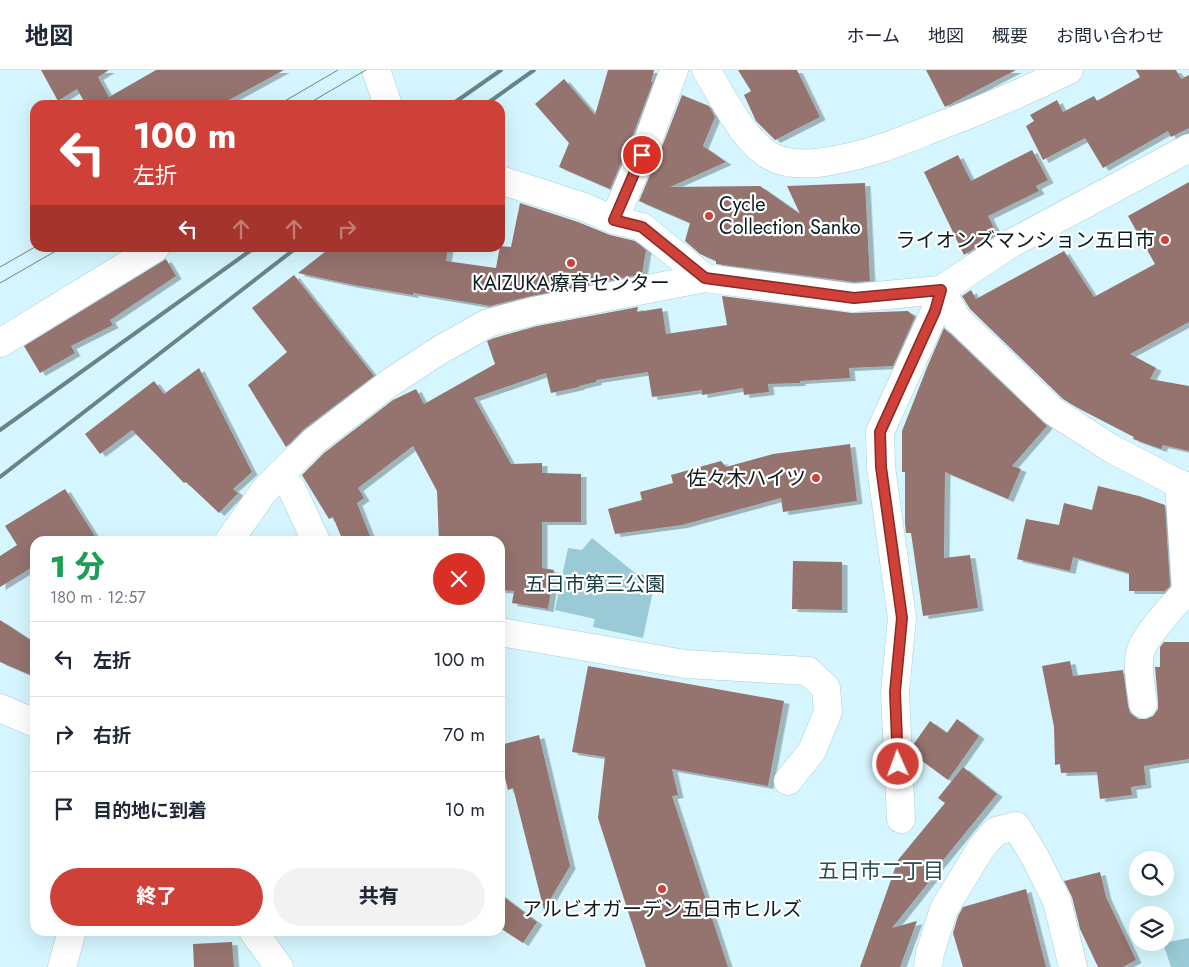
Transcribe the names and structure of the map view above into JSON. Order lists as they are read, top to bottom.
{
  "districts": ["五日市二丁目"],
  "parks": ["五日市第三公園"],
  "places": [
    "Cycle Collection Sanko",
    "ライオンズマンション五日市",
    "KAIZUKA療育センター",
    "佐々木ハイツ",
    "アルビオガーデン五日市ヒルズ"
  ],
  "page": {
    "header": "地図",
    "nav": [
      "ホーム",
      "地図",
      "概要",
      "お問い合わせ"
    ],
    "turn": ["100 m", "左折"],
    "heading": ["1 分", "180 m · 12:57"],
    "list": [
      {
        "name": "左折",
        "value": "100 m"
      },
      {
        "name": "右折",
        "value": "70 m"
      },
      {
        "name": "目的地に到着",
        "value": "10 m"
      }
    ],
    "buttons": ["終了", "共有"]
  }
}
